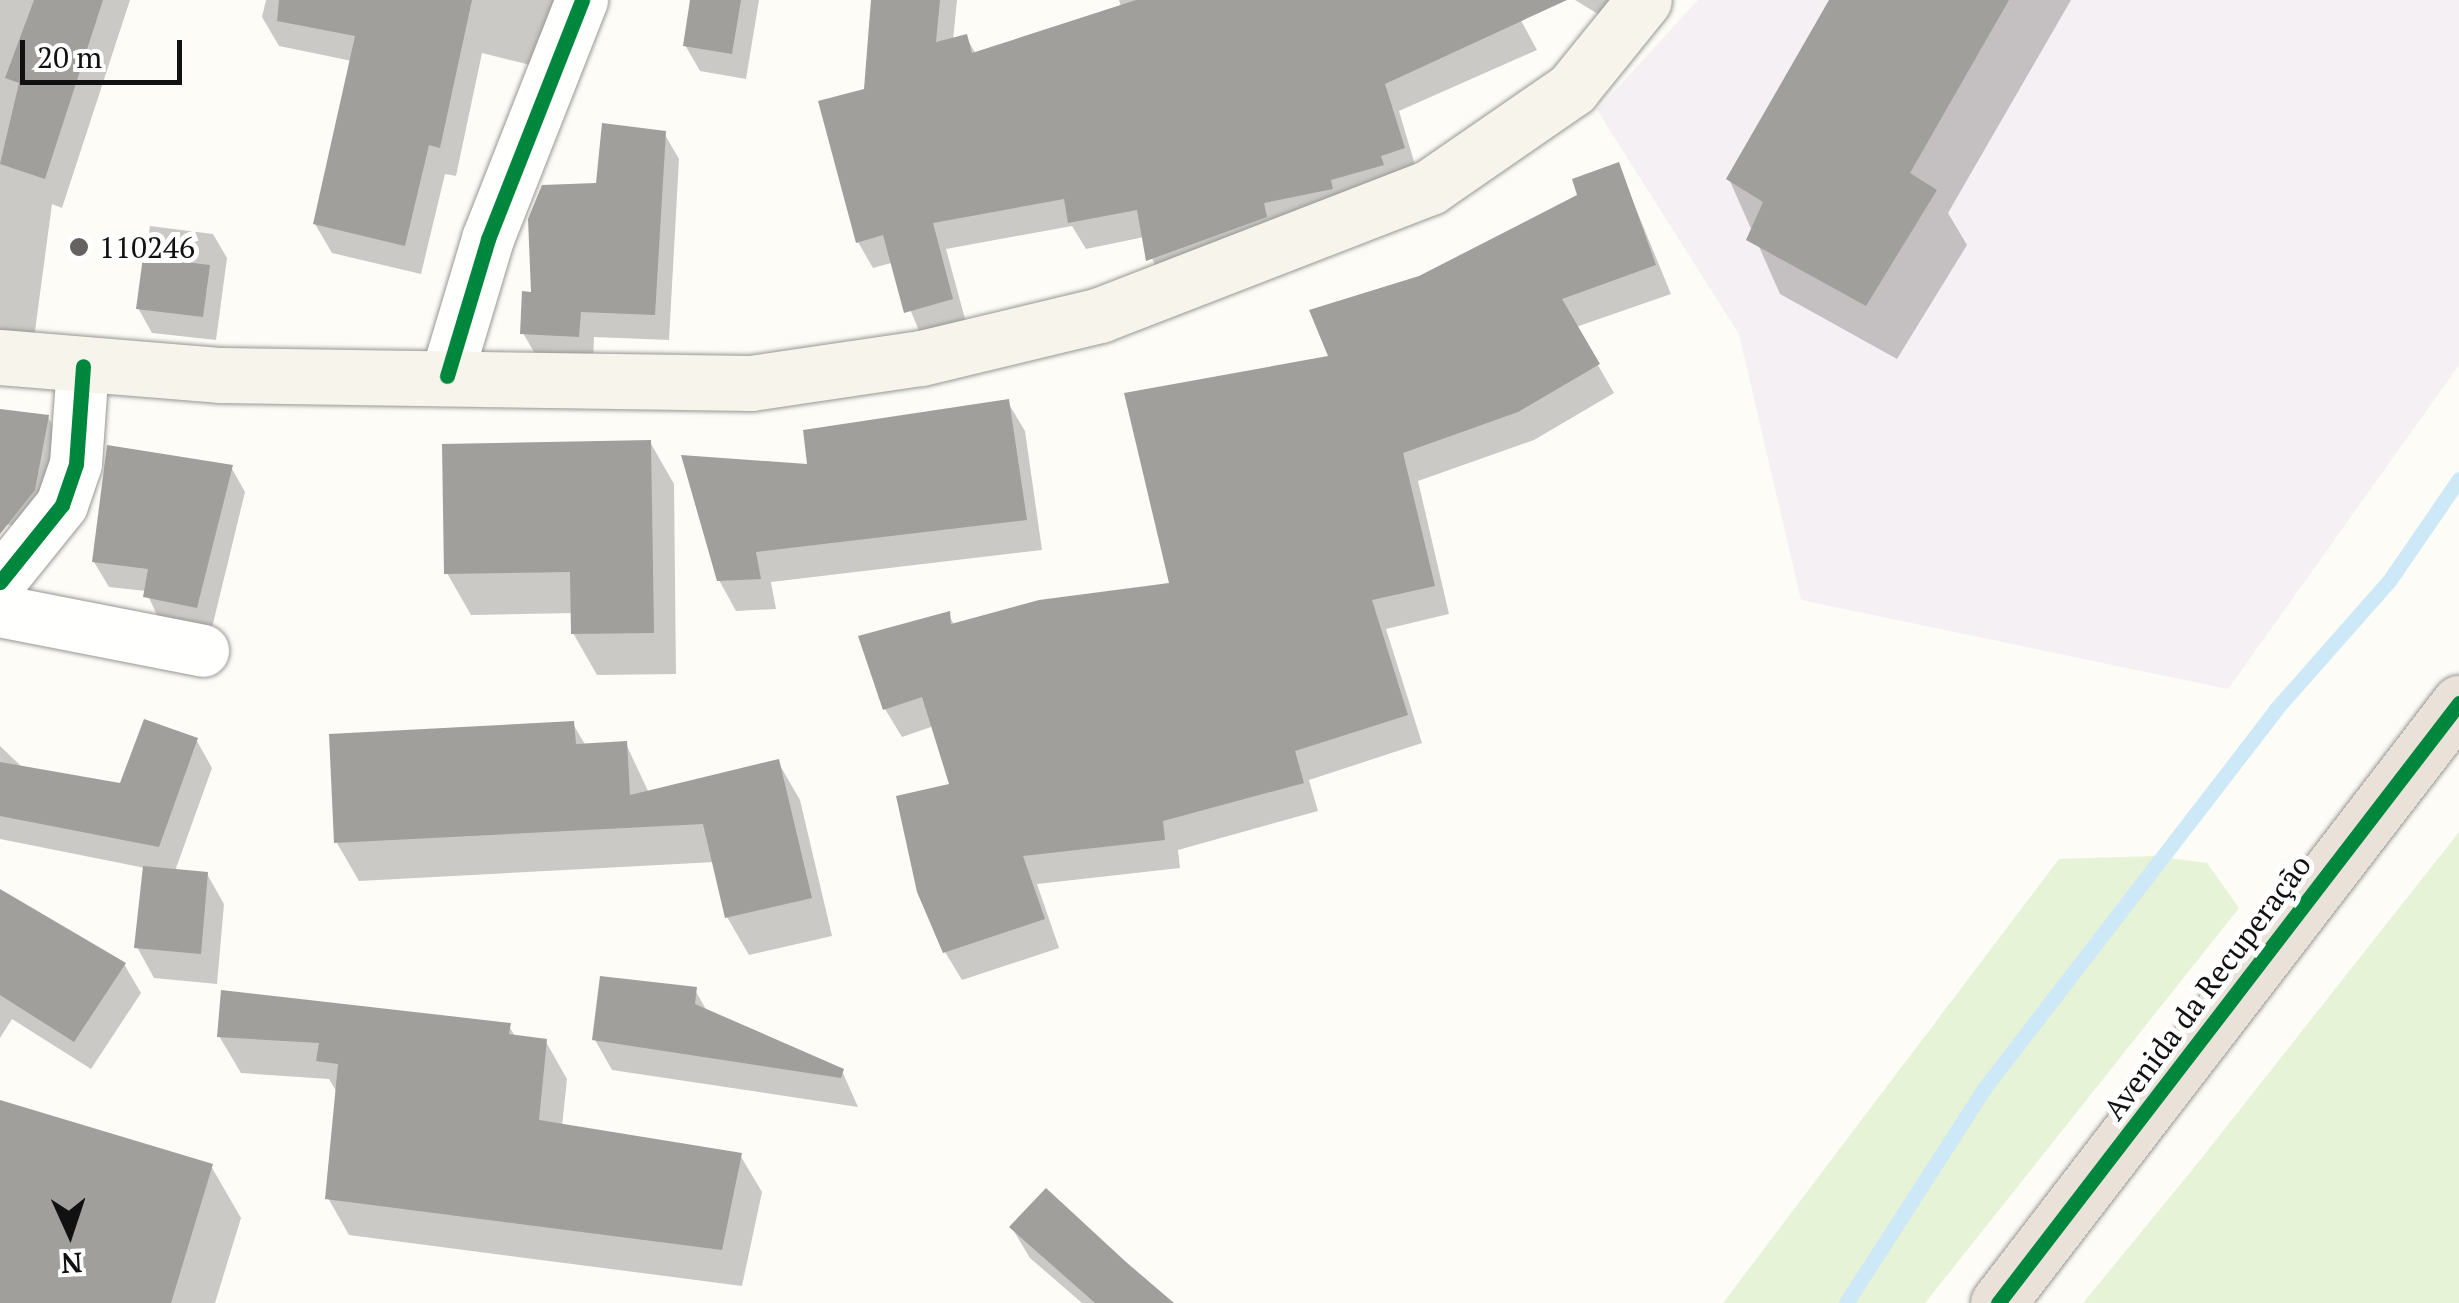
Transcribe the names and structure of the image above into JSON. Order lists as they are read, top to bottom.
{
  "streets": {
    "highway": ["Avenida da Recuperação"]
  },
  "places": ["110246"],
  "scale_bar": "20 m",
  "north": "bottom"
}
